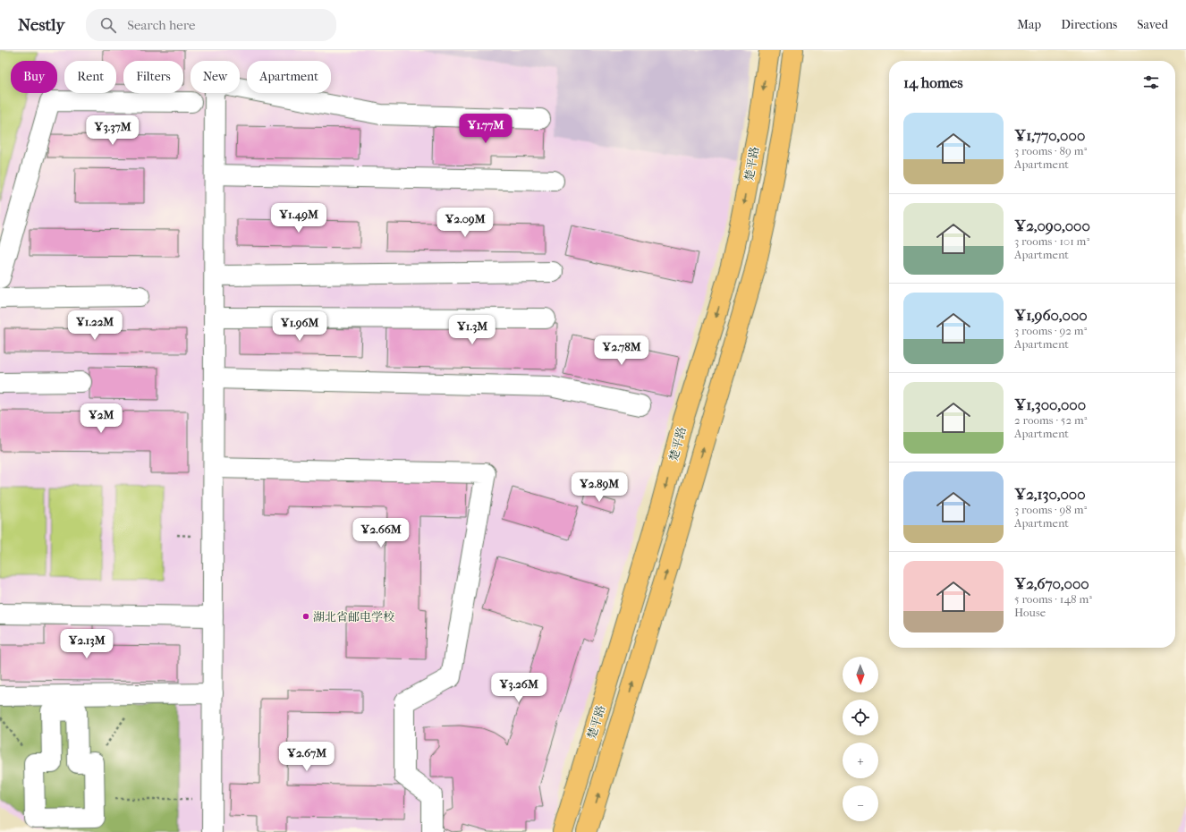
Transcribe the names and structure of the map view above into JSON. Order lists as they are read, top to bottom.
{
  "streets": {
    "main road": ["楚平路"]
  },
  "places": ["湖北省邮电学校"],
  "north": "bottom",
  "page": {
    "header": "Nestly",
    "search": "Search here",
    "nav": ["Map", "Directions", "Saved"],
    "chip": [
      "Buy",
      "Rent",
      "Filters",
      "New",
      "Apartment"
    ],
    "heading": "14 homes",
    "list": [
      {
        "name": "¥1,770,000",
        "note": "3 rooms · 89 m² · Apartment"
      },
      {
        "name": "¥2,090,000",
        "note": "3 rooms · 101 m² · Apartment"
      },
      {
        "name": "¥1,960,000",
        "note": "3 rooms · 92 m² · Apartment"
      },
      {
        "name": "¥1,300,000",
        "note": "2 rooms · 52 m² · Apartment"
      },
      {
        "name": "¥2,130,000",
        "note": "3 rooms · 98 m² · Apartment"
      },
      {
        "name": "¥2,670,000",
        "note": "5 rooms · 148 m² · House"
      }
    ],
    "price": [
      "¥1.77M",
      "¥3.37M",
      "¥1.49M",
      "¥2.09M",
      "¥1.22M",
      "¥1.96M",
      "¥1.3M",
      "¥2.78M",
      "¥2M",
      "¥2.89M",
      "¥2.66M",
      "¥2.13M",
      "¥3.26M",
      "¥2.67M"
    ],
    "map_buttons": ["+", "−"]
  }
}
